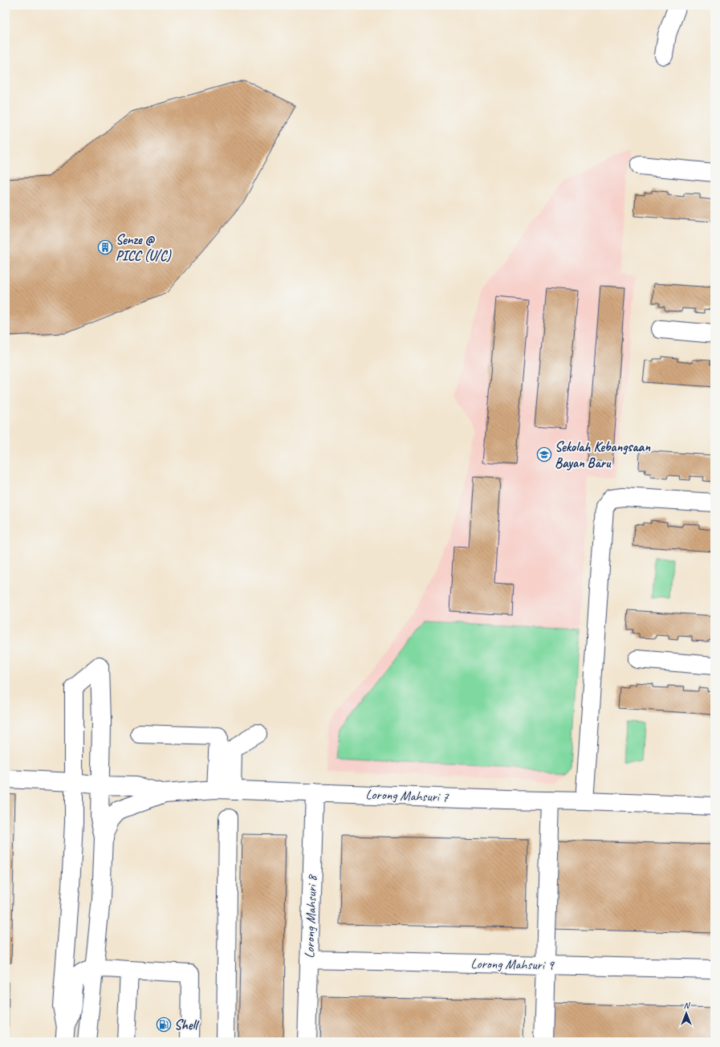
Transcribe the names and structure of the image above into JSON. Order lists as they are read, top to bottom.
{
  "streets": {
    "street": ["Lorong Mahsuri 7", "Lorong Mahsuri 8", "Lorong Mahsuri 9"]
  },
  "crossings": [
    ["Lorong Mahsuri 7", "Lorong Mahsuri 8"],
    ["Lorong Mahsuri 8", "Lorong Mahsuri 9"]
  ],
  "places": {
    "building": ["Senze @ PICC (U/C)"],
    "school or university": ["Sekolah Kebangsaan Bayan Baru"],
    "fuel station": ["Shell"]
  },
  "north": "top"
}
